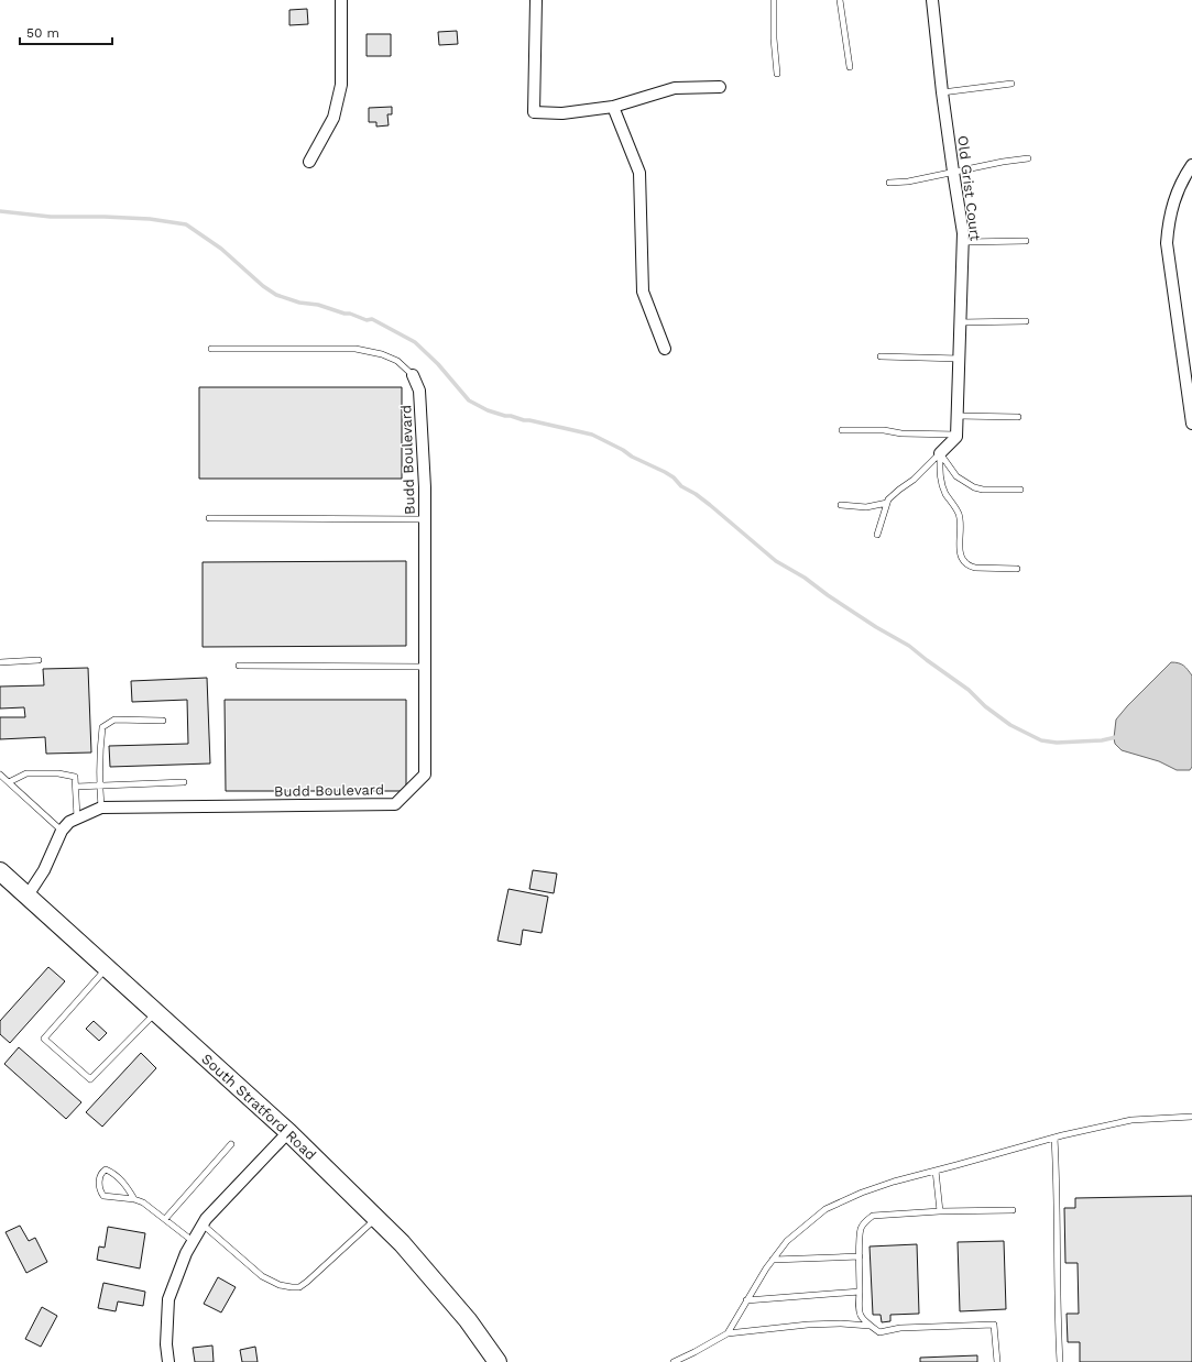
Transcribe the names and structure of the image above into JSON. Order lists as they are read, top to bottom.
{
  "streets": {
    "main road": ["South Stratford Road"],
    "street": ["Old Grist Court", "Budd Boulevard"]
  },
  "crossings": [
    ["Budd Boulevard", "South Stratford Road"]
  ],
  "scale_bar": "50 m"
}
